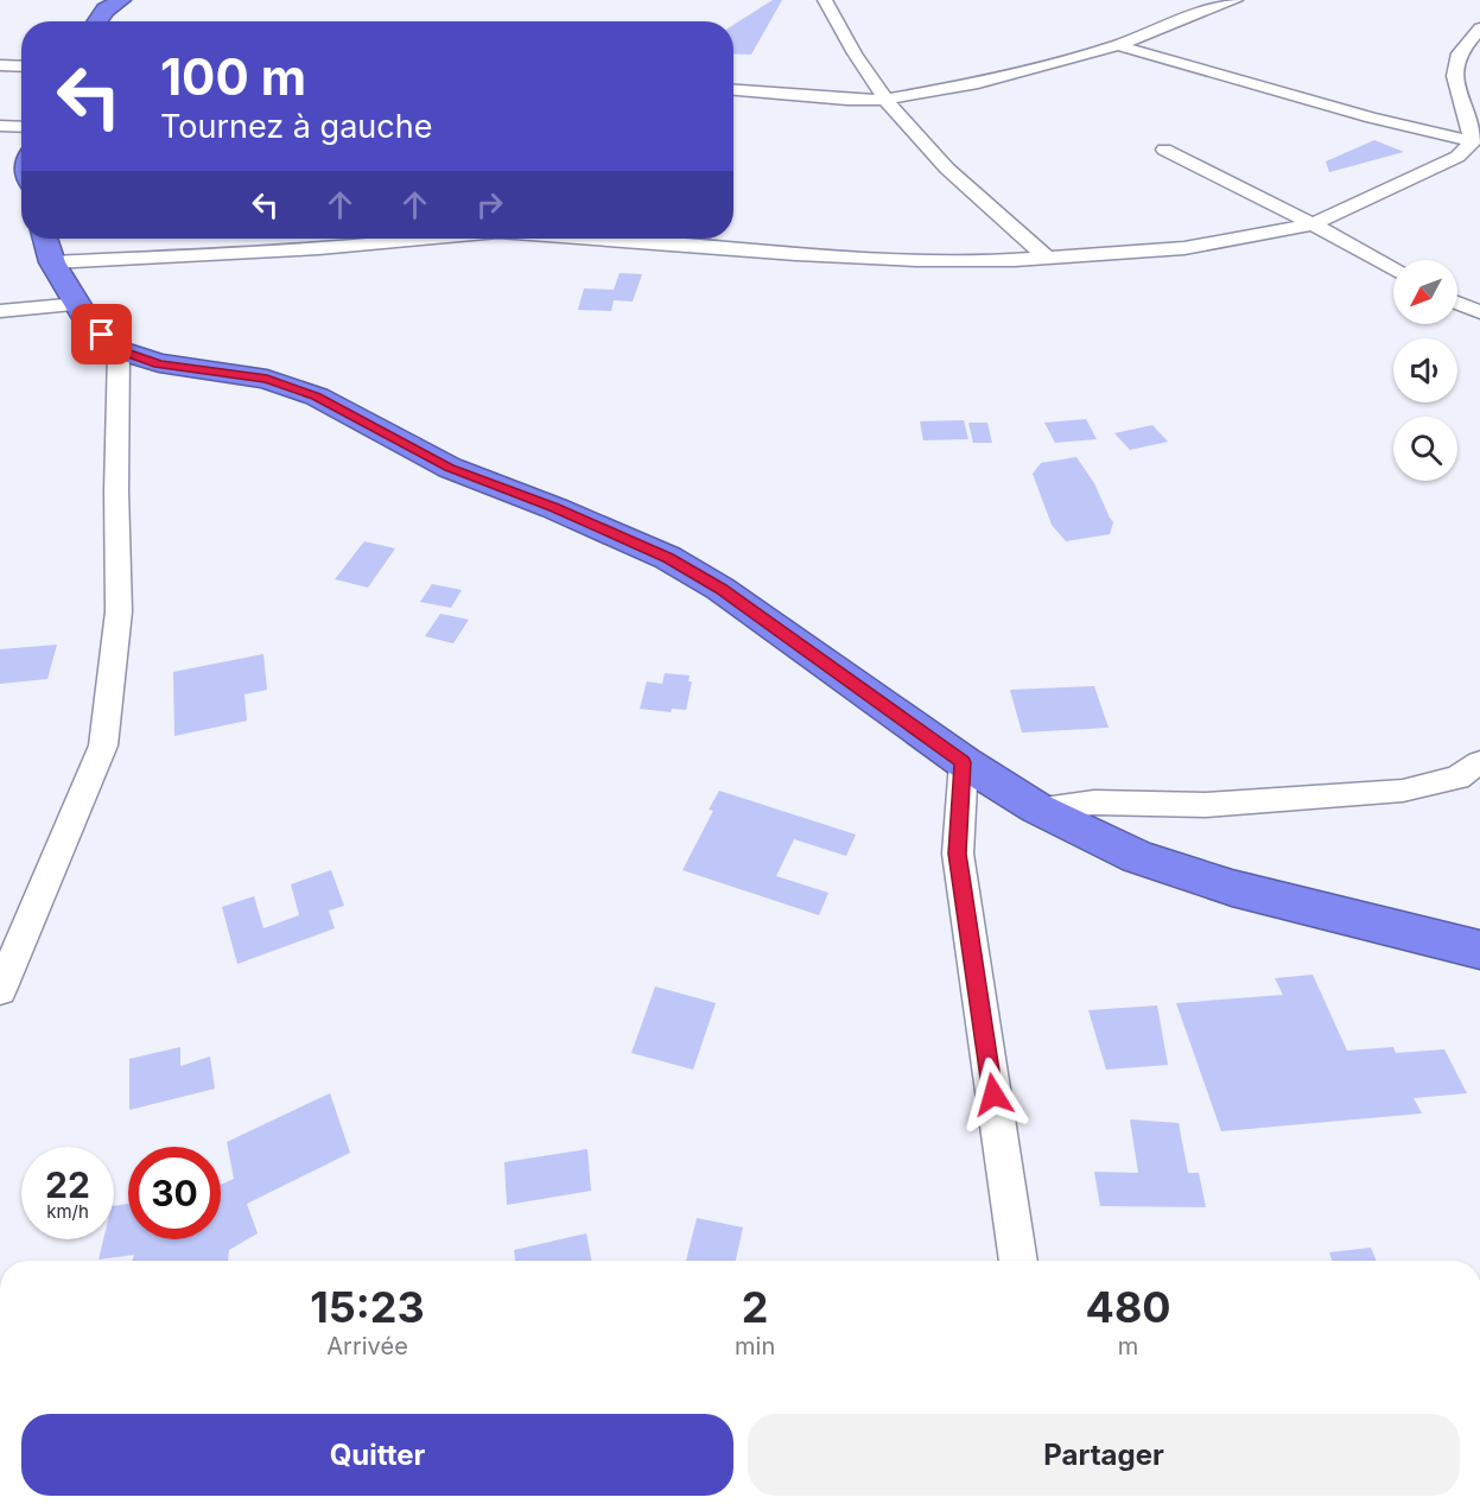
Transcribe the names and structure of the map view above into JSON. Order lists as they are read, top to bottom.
{
  "north": "bottom left",
  "page": {
    "turn": ["100 m", "Tournez à gauche"],
    "speed": "22 km/h",
    "limit": "30",
    "eta": [
      "15:23",
      "Arrivée",
      "2",
      "min",
      "480",
      "m"
    ],
    "buttons": ["Quitter", "Partager"]
  }
}
